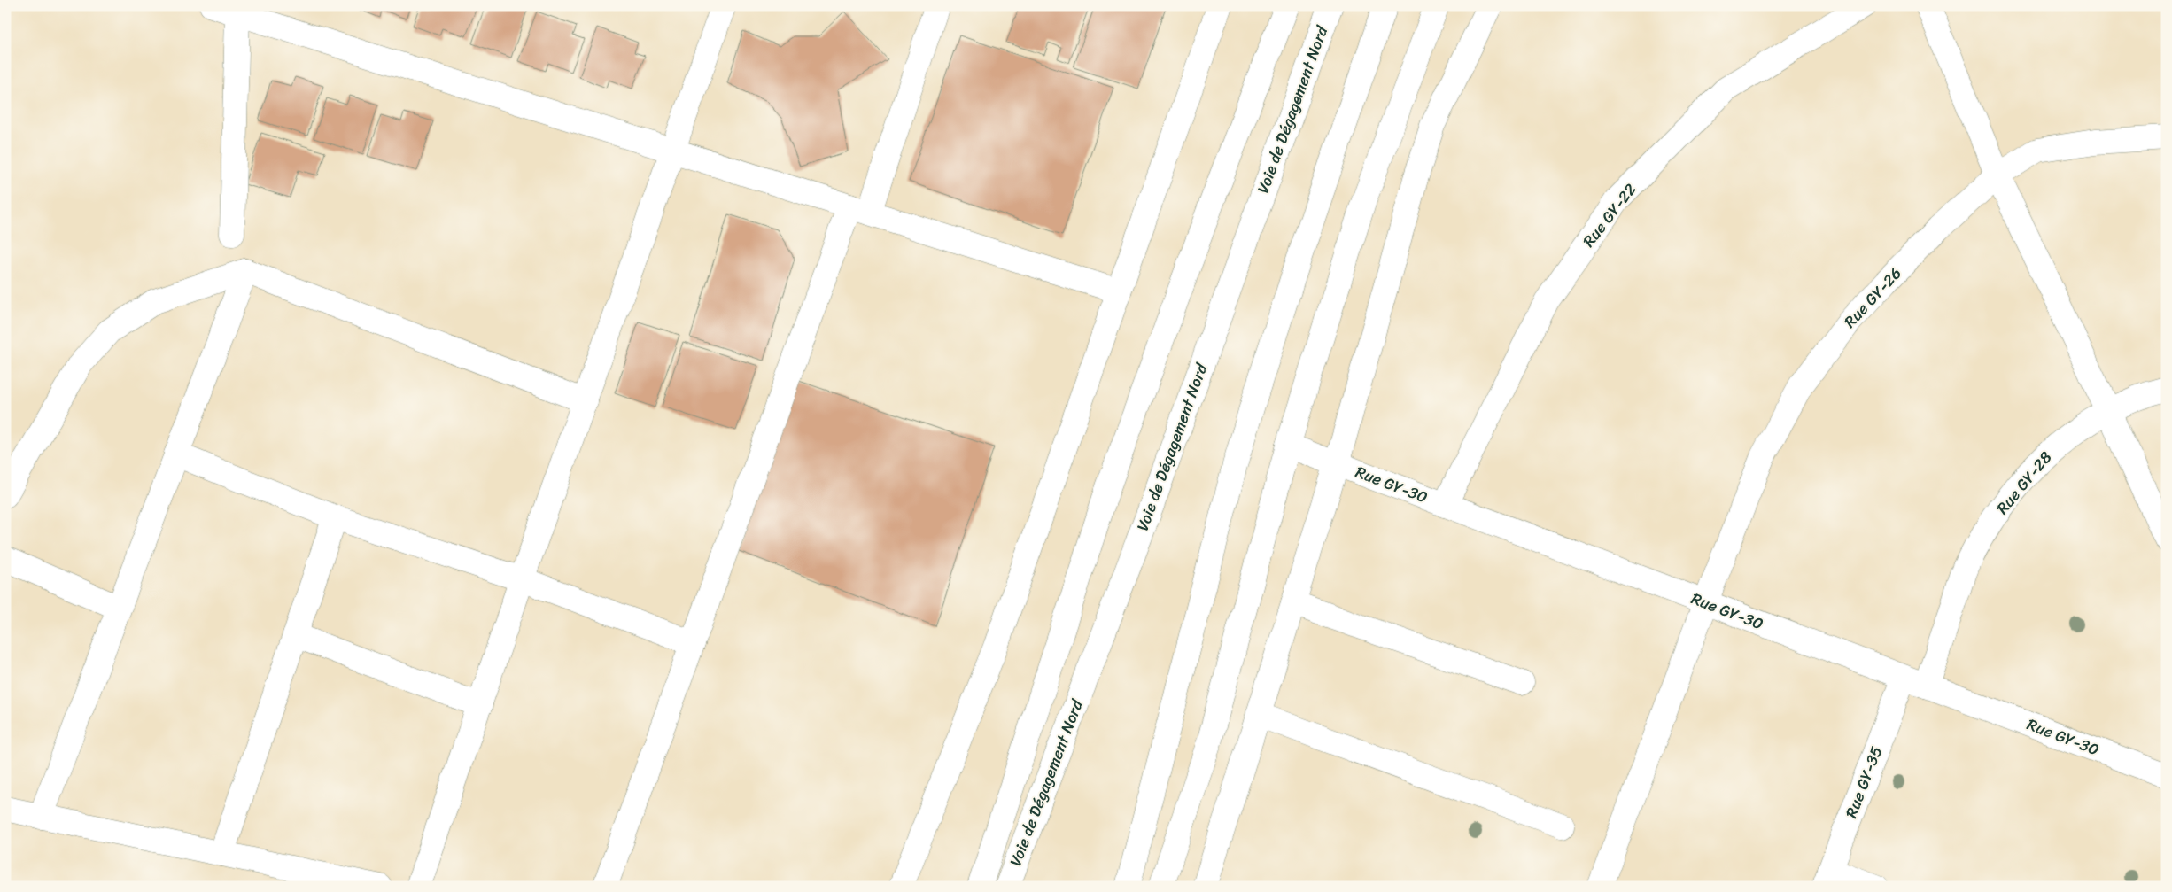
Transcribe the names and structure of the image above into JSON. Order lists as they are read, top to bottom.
{
  "streets": {
    "main road": [
      "Voie de Dégagement Nord",
      "Rue GY-22",
      "Rue GY-26",
      "Rue GY-28",
      "Rue GY-30",
      "Rue GY-35"
    ]
  },
  "crossings": [
    ["Rue GY-22", "Rue GY-30"],
    ["Rue GY-26", "Rue GY-30"],
    ["Rue GY-28", "Rue GY-30"],
    ["Rue GY-30", "Rue GY-35"]
  ]
}
